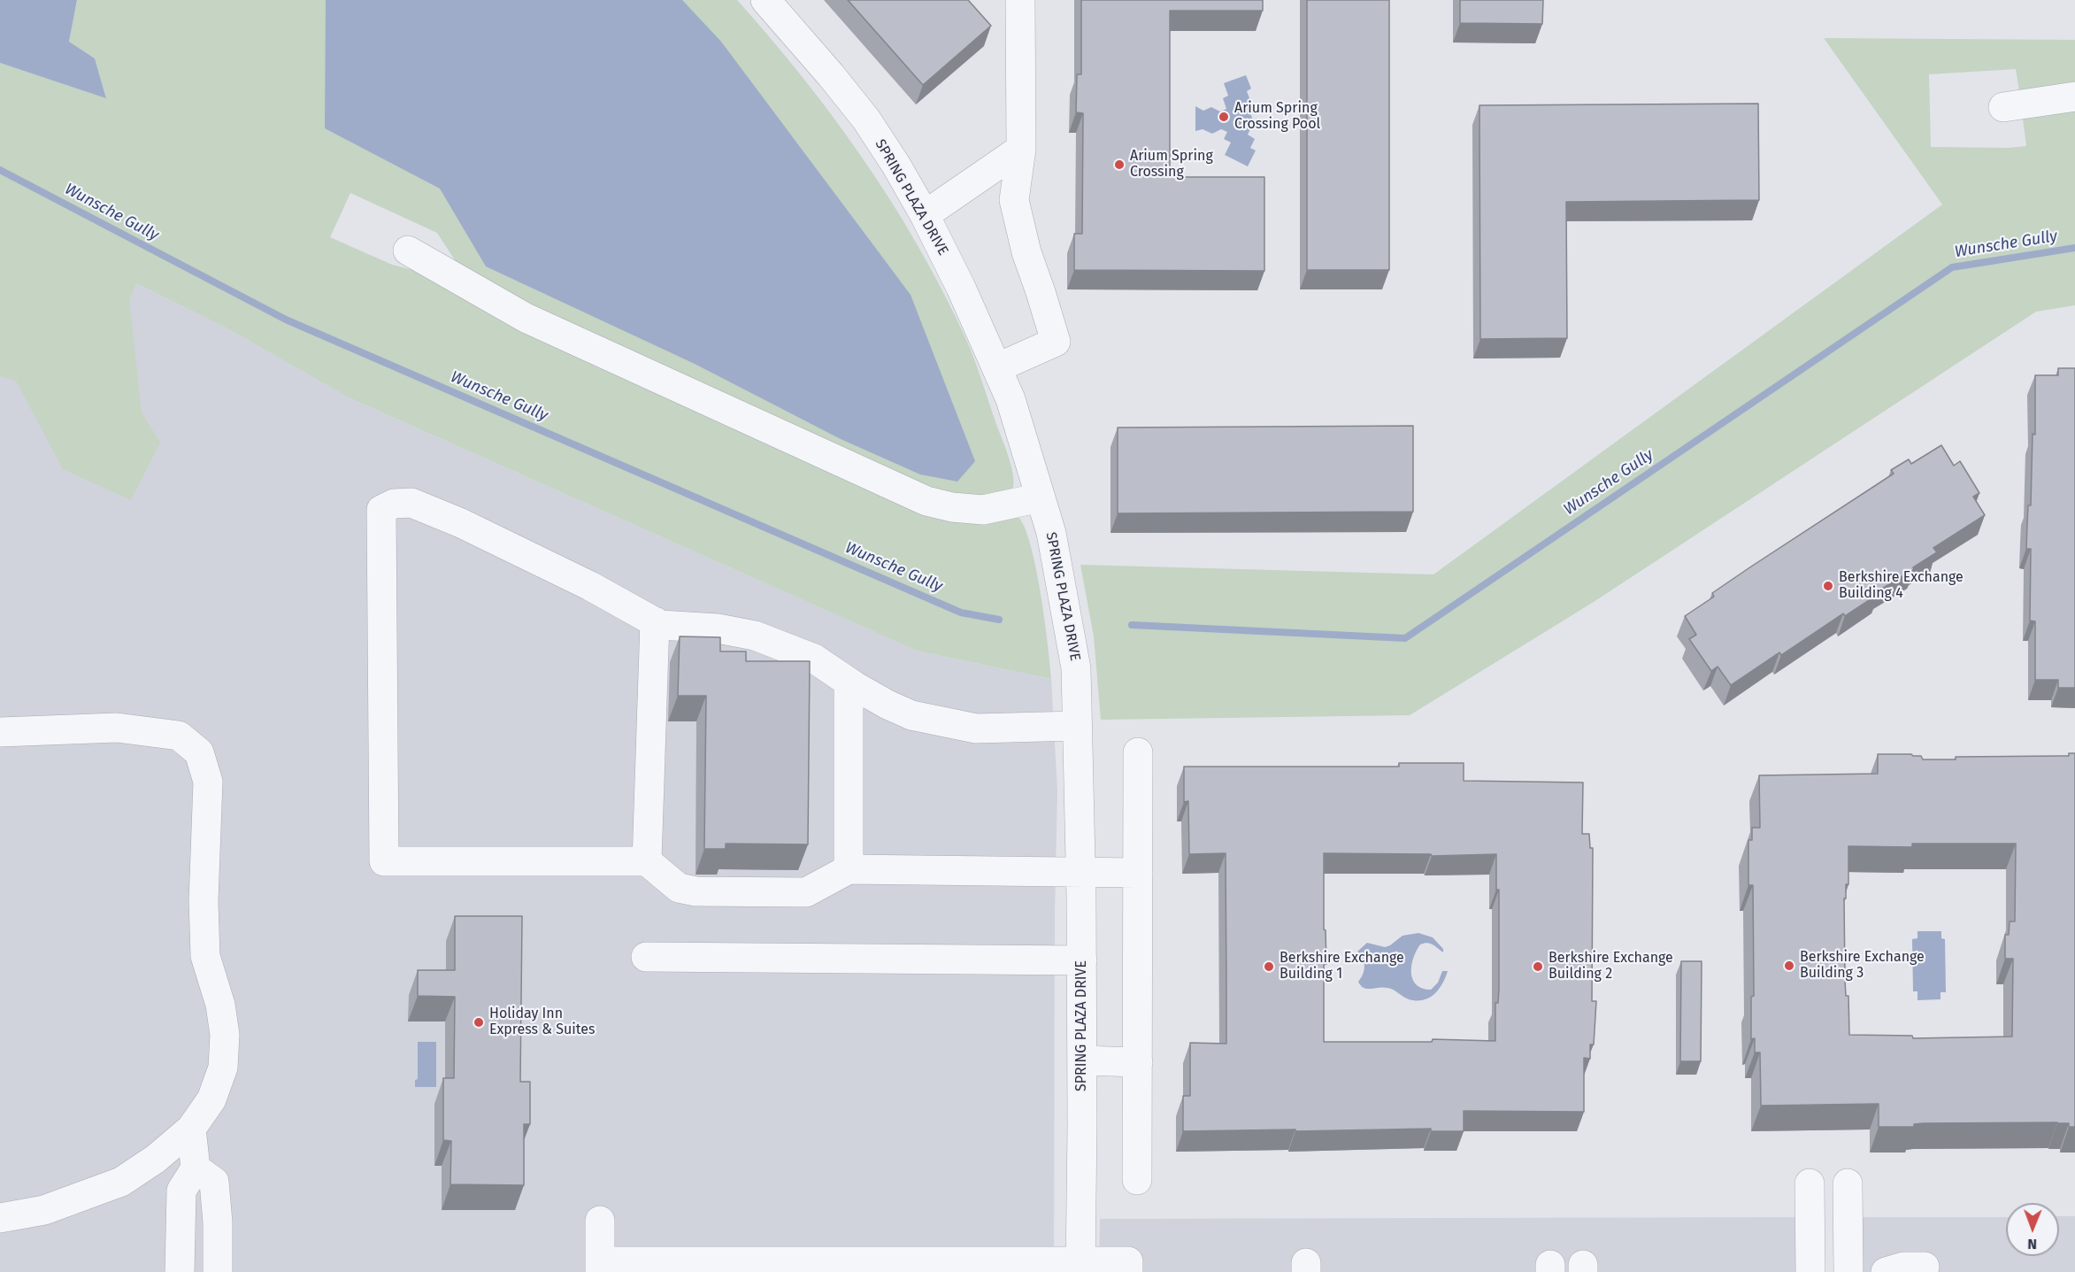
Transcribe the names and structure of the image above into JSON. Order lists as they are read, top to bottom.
{
  "streets": {
    "street": ["SPRING PLAZA DRIVE"]
  },
  "water": ["Wunsche Gully"],
  "places": [
    "Arium Spring Crossing Pool",
    "Arium Spring Crossing",
    "Berkshire Exchange Building 4",
    "Berkshire Exchange Building 3",
    "Berkshire Exchange Building 1",
    "Berkshire Exchange Building 2",
    "Holiday Inn Express & Suites"
  ],
  "north": "bottom"
}
